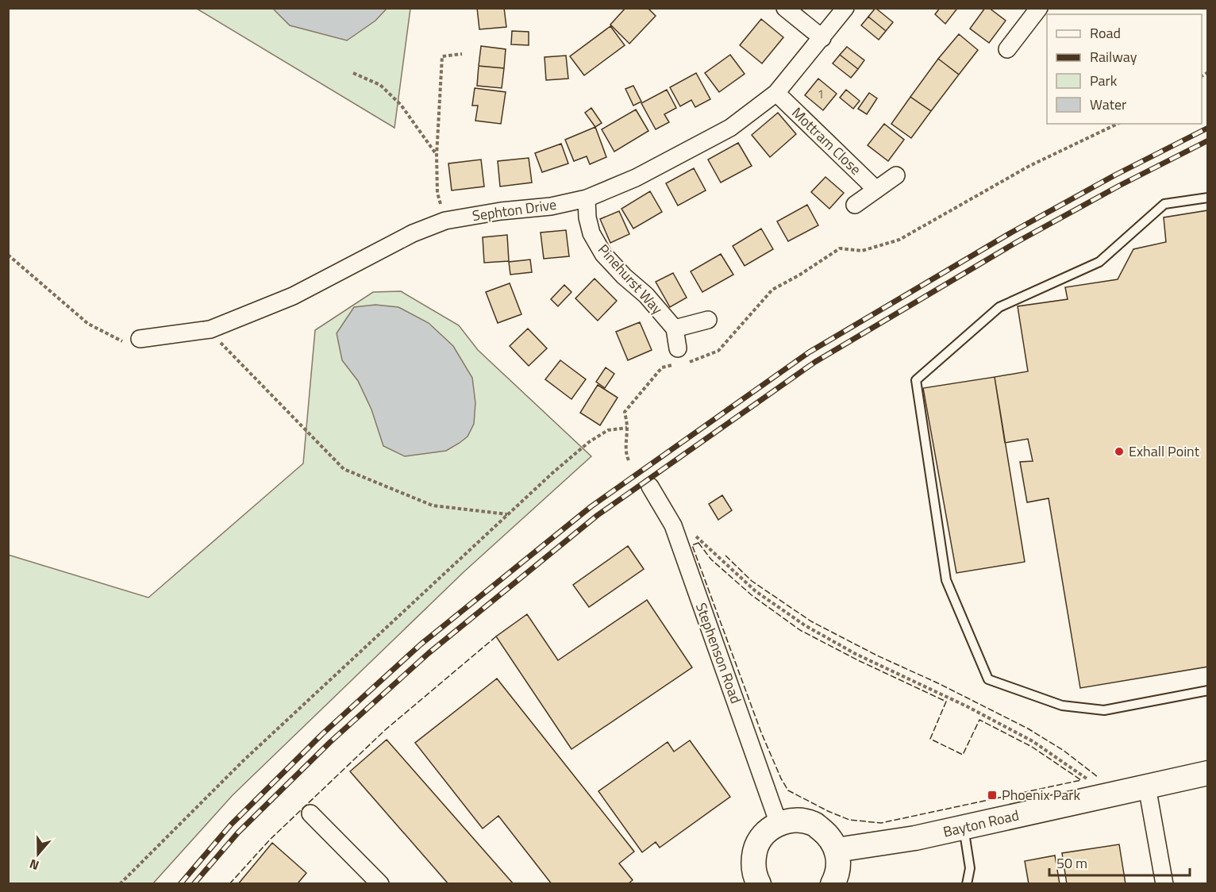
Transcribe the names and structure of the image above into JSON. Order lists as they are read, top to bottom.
{
  "streets": {
    "street": [
      "Mottram Close",
      "Sephton Drive",
      "Pinehurst Way",
      "Stephenson Road",
      "Bayton Road"
    ]
  },
  "crossings": [
    ["Mottram Close", "Sephton Drive"],
    ["Sephton Drive", "Pinehurst Way"]
  ],
  "places": {
    "other": ["Exhall Point"],
    "transit": ["Phoenix Park"]
  },
  "house_numbers": ["1"],
  "legend": [
    "Road",
    "Railway",
    "Park",
    "Water"
  ],
  "scale_bar": "50 m",
  "north": "bottom"
}
